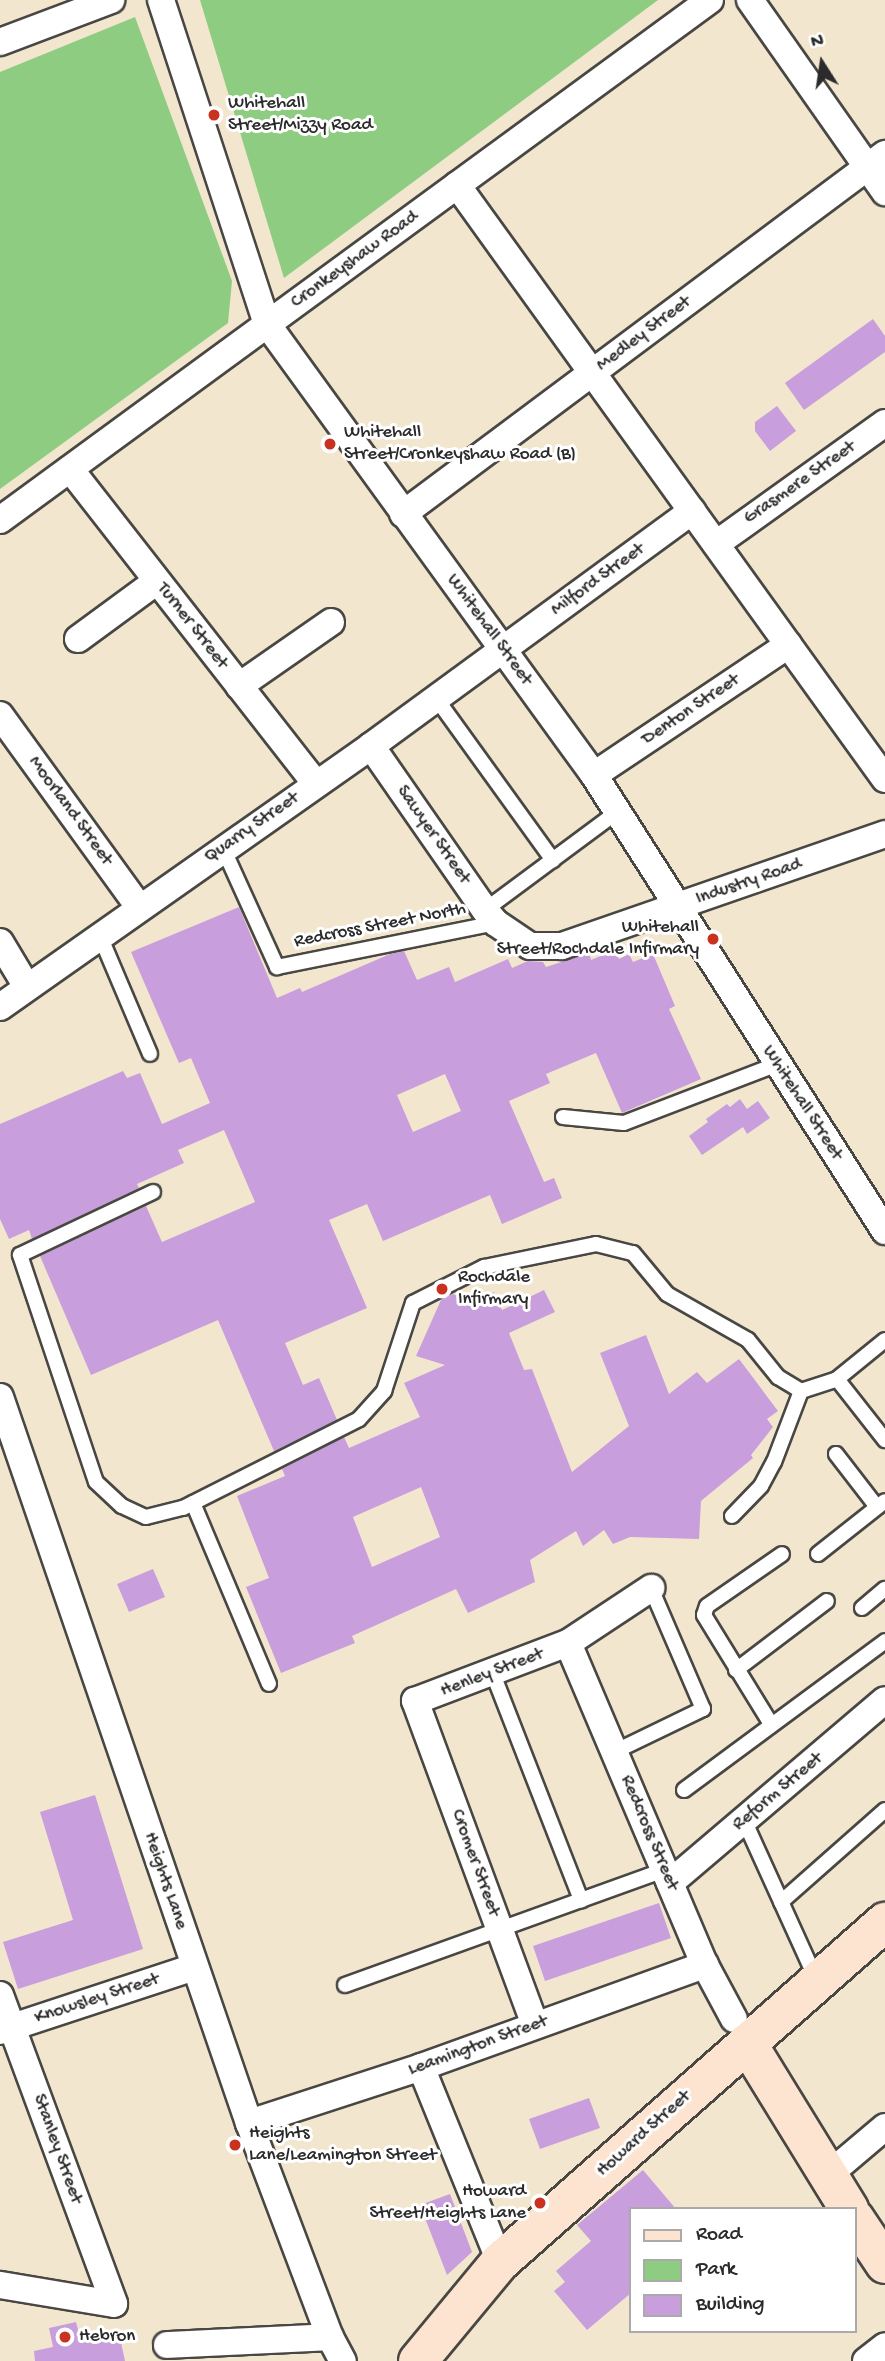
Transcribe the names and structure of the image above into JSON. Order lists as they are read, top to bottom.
{
  "streets": {
    "street": [
      "Cronkeyshaw Road",
      "Medley Street",
      "Grasmere Street",
      "Milford Street",
      "Turner Street",
      "Whitehall Street",
      "Denton Street",
      "Moorland Street",
      "Quarry Street",
      "Sawyer Street",
      "Industry Road",
      "Henley Street",
      "Reform Street",
      "Redcross Street",
      "Cromer Street",
      "Heights Lane",
      "Knowsley Street",
      "Leamington Street",
      "Howard Street",
      "Stanley Street"
    ],
    "lane": ["Redcross Street North"]
  },
  "crossings": [
    ["Cronkeyshaw Road", "Turner Street"],
    ["Cronkeyshaw Road", "Whitehall Street"],
    ["Medley Street", "Whitehall Street"],
    ["Milford Street", "Whitehall Street"],
    ["Milford Street", "Quarry Street"],
    ["Turner Street", "Quarry Street"],
    ["Whitehall Street", "Denton Street"],
    ["Whitehall Street", "Quarry Street"],
    ["Whitehall Street", "Industry Road"],
    ["Moorland Street", "Quarry Street"],
    ["Quarry Street", "Sawyer Street"],
    ["Quarry Street", "Redcross Street North"],
    ["Sawyer Street", "Industry Road"],
    ["Sawyer Street", "Redcross Street North"],
    ["Industry Road", "Redcross Street North"],
    ["Henley Street", "Redcross Street"],
    ["Henley Street", "Cromer Street"],
    ["Reform Street", "Redcross Street"],
    ["Redcross Street", "Leamington Street"],
    ["Redcross Street", "Howard Street"],
    ["Cromer Street", "Leamington Street"],
    ["Heights Lane", "Knowsley Street"],
    ["Heights Lane", "Leamington Street"],
    ["Knowsley Street", "Stanley Street"]
  ],
  "places": [
    "Whitehall Street/Mizzy Road",
    "Whitehall Street/Cronkeyshaw Road (B)",
    "Whitehall Street/Rochdale Infirmary",
    "Rochdale Infirmary",
    "Heights Lane/Leamington Street",
    "Howard Street/Heights Lane",
    "Hebron"
  ],
  "legend": ["Road", "Park", "Building"],
  "north": "top"
}
